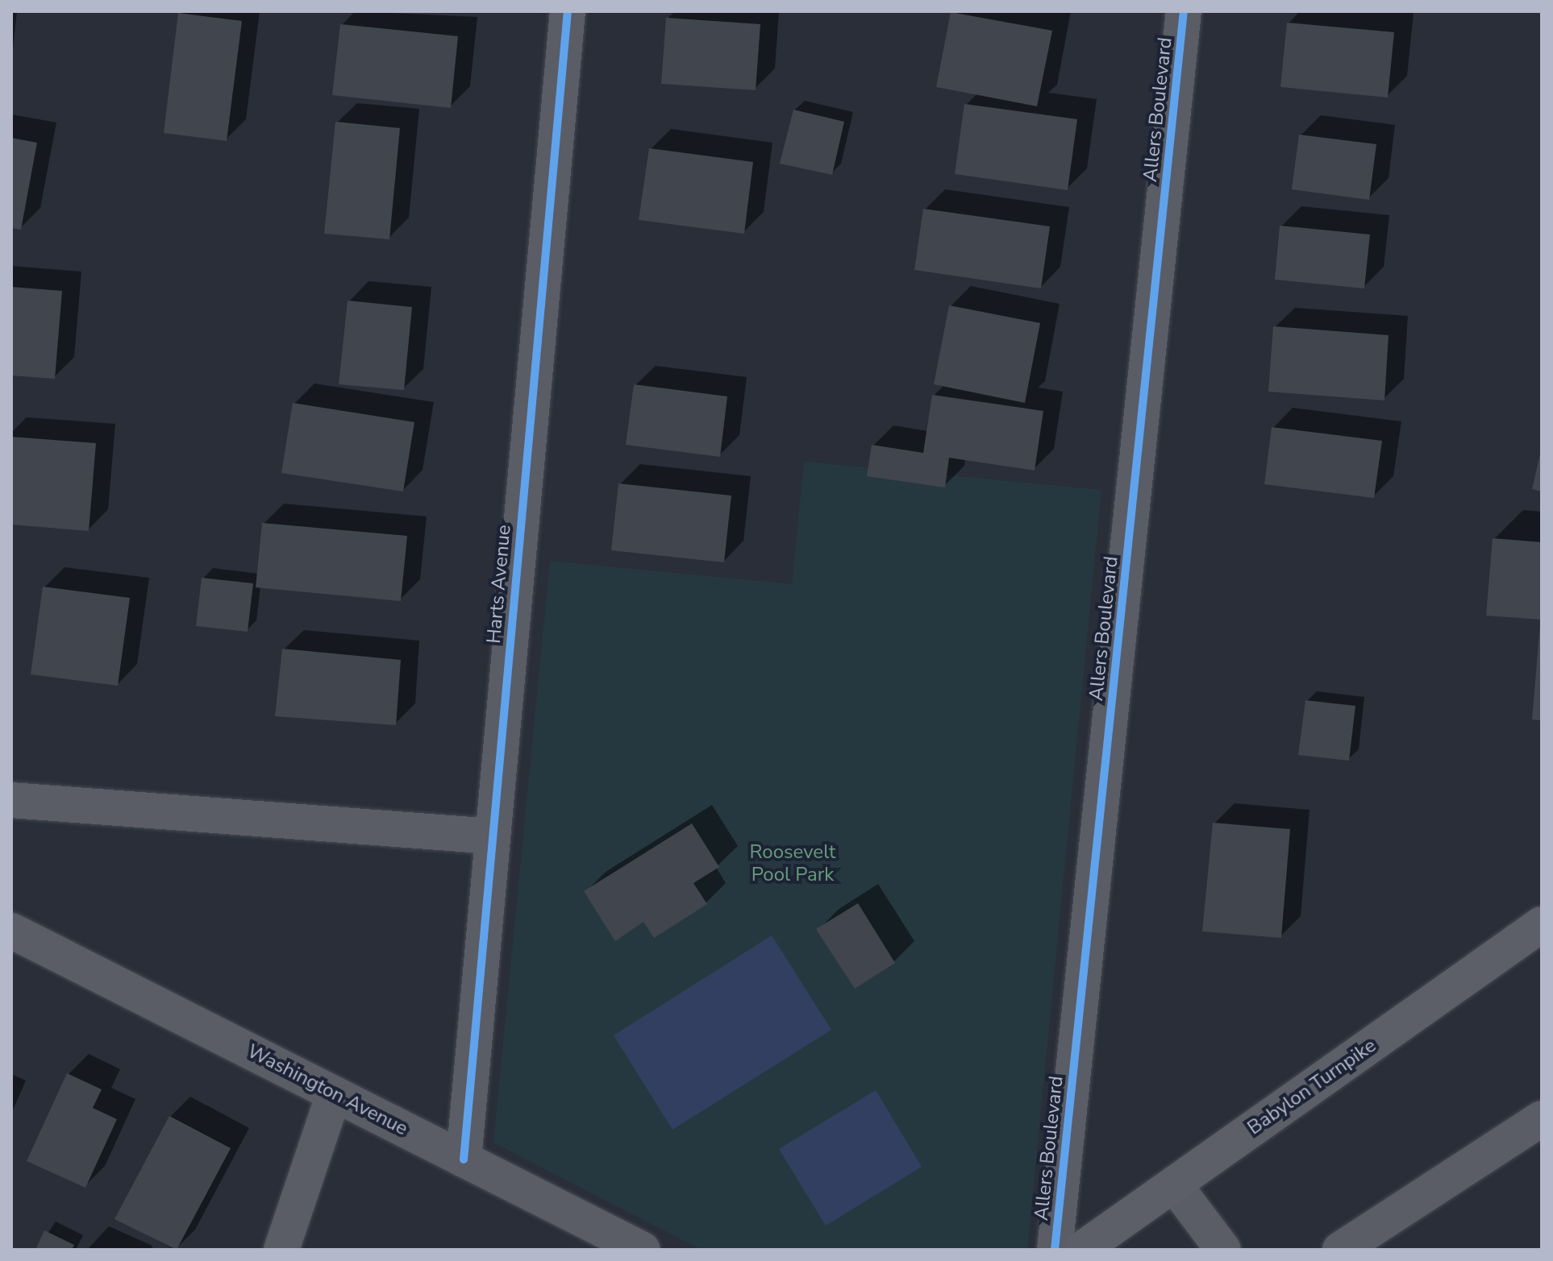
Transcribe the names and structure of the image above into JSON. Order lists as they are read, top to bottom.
{
  "streets": {
    "main road": ["Babylon Turnpike"],
    "street": ["Allers Boulevard", "Harts Avenue", "Washington Avenue"]
  },
  "crossings": [
    ["Harts Avenue", "Washington Avenue"]
  ],
  "parks": ["Roosevelt Pool Park"]
}
